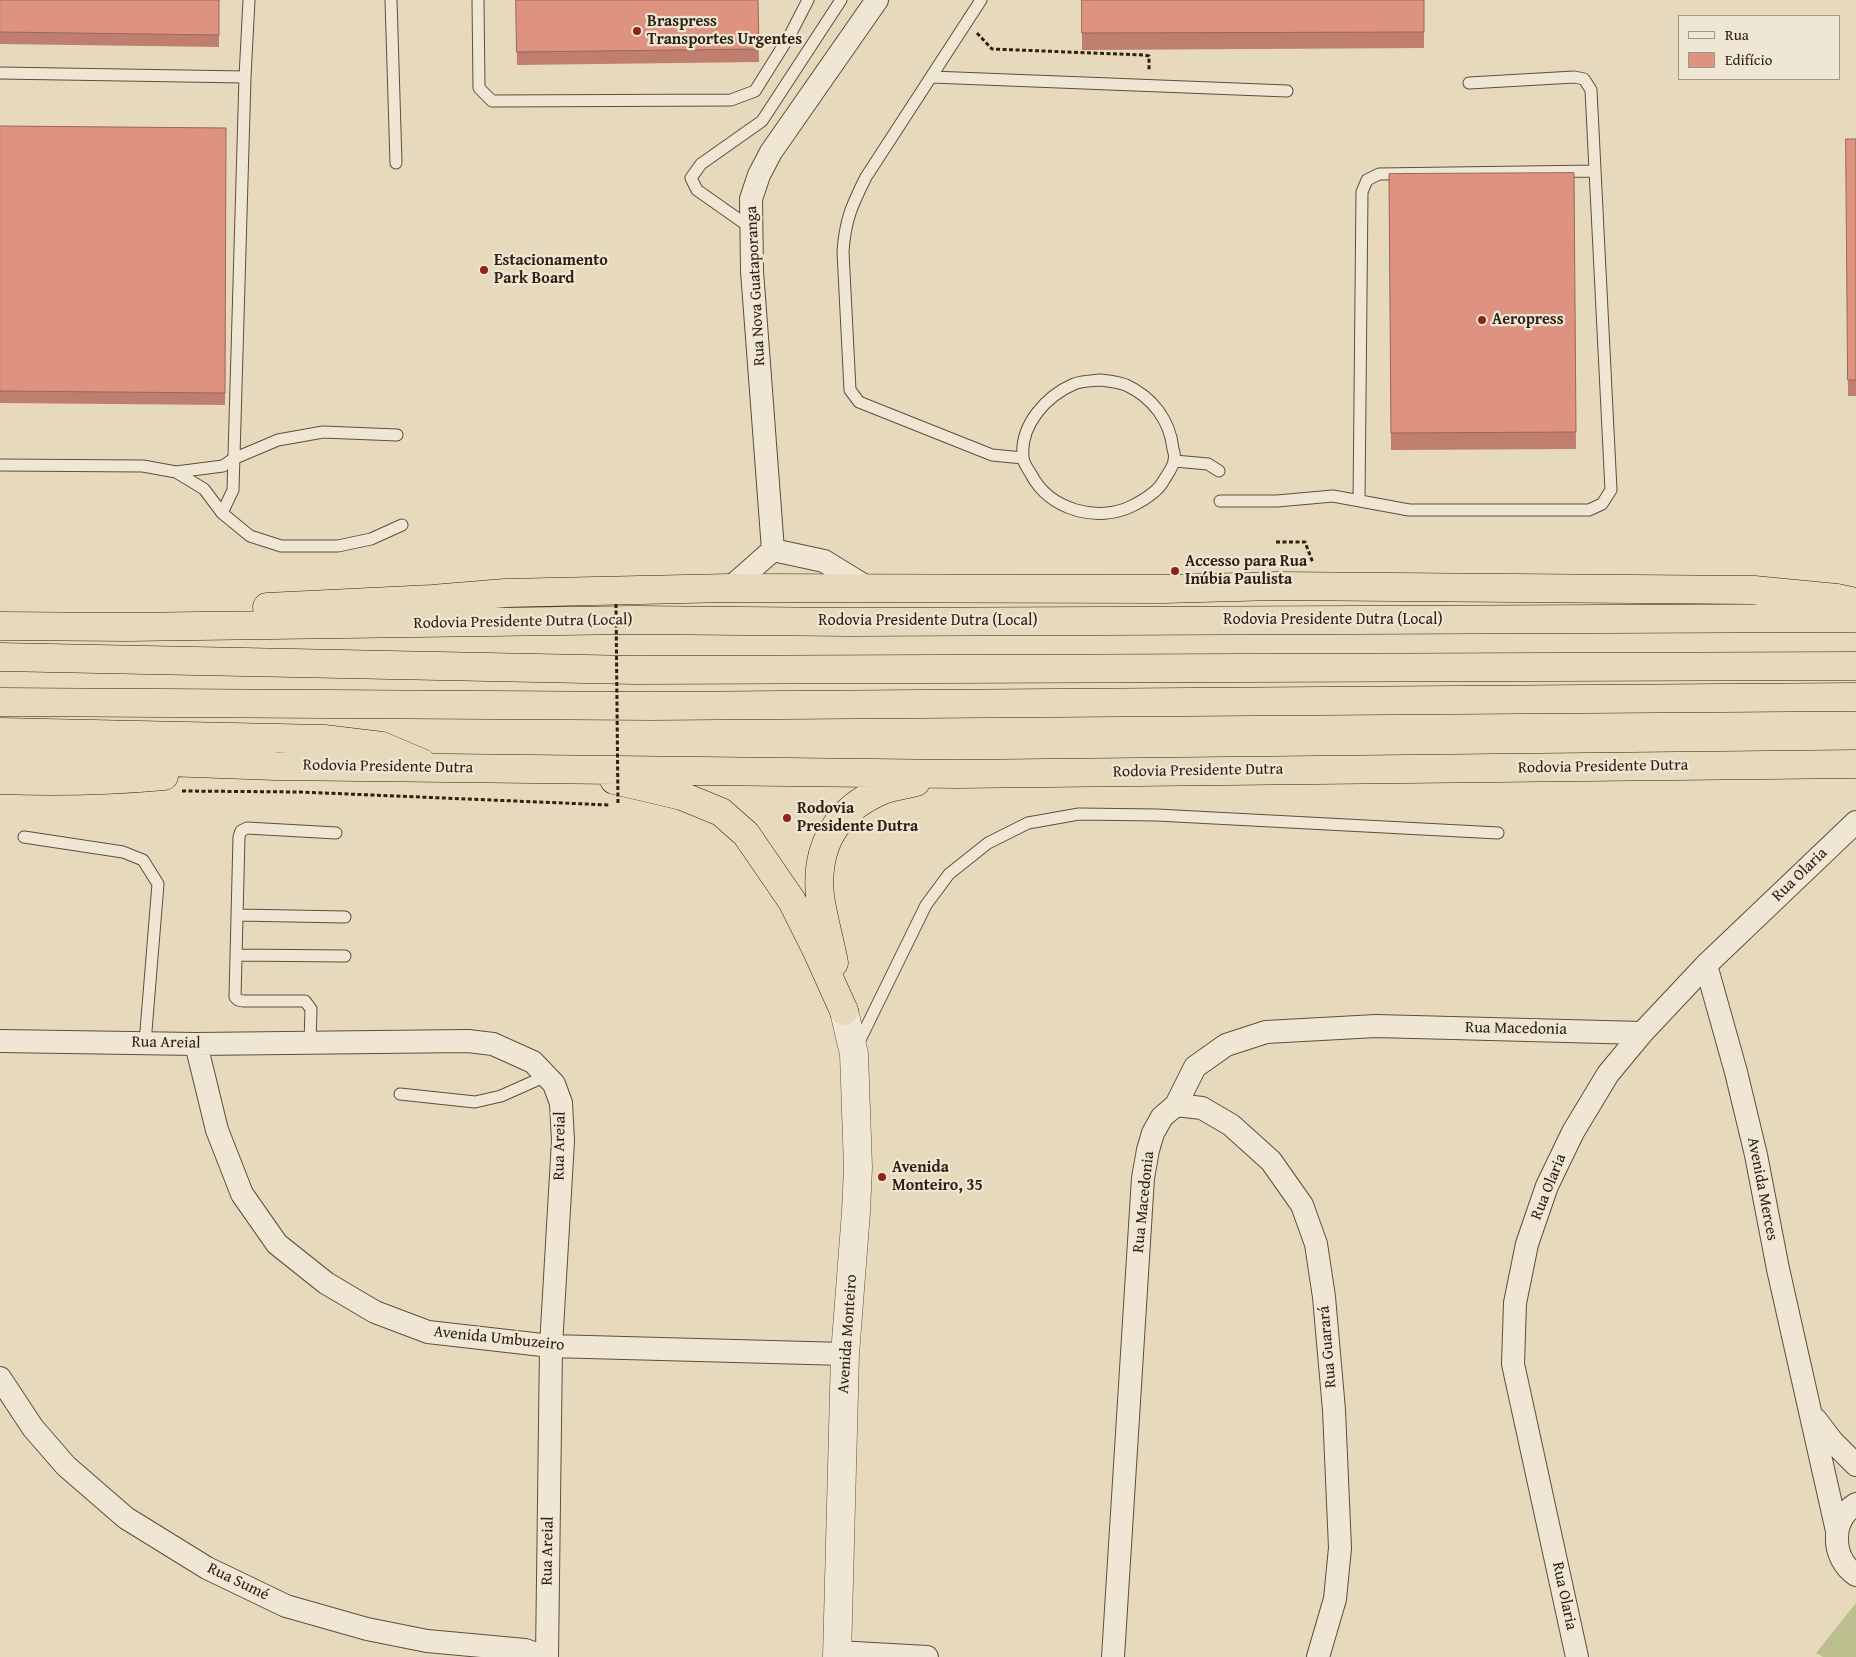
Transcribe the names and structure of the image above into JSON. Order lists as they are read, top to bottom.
{
  "streets": {
    "highway": ["Rodovia Presidente Dutra (Local)", "Rodovia Presidente Dutra"],
    "street": [
      "Rua Nova Guataporanga",
      "Rua Olaria",
      "Rua Macedonia",
      "Rua Areial",
      "Avenida Merces",
      "Avenida Monteiro",
      "Avenida Umbuzeiro",
      "Rua Guarará",
      "Rua Sumé"
    ]
  },
  "crossings": [
    ["Rua Olaria", "Rua Macedonia"],
    ["Rua Olaria", "Avenida Merces"],
    ["Rua Macedonia", "Rua Guarará"],
    ["Rua Areial", "Avenida Umbuzeiro"],
    ["Rua Areial", "Rua Sumé"],
    ["Avenida Monteiro", "Avenida Umbuzeiro"]
  ],
  "places": [
    "Braspress Transportes Urgentes",
    "Estacionamento Park Board",
    "Aeropress",
    "Accesso para Rua Inúbia Paulista",
    "Rodovia Presidente Dutra",
    "Avenida Monteiro, 35"
  ],
  "legend": ["Rua", "Edifício"]
}
